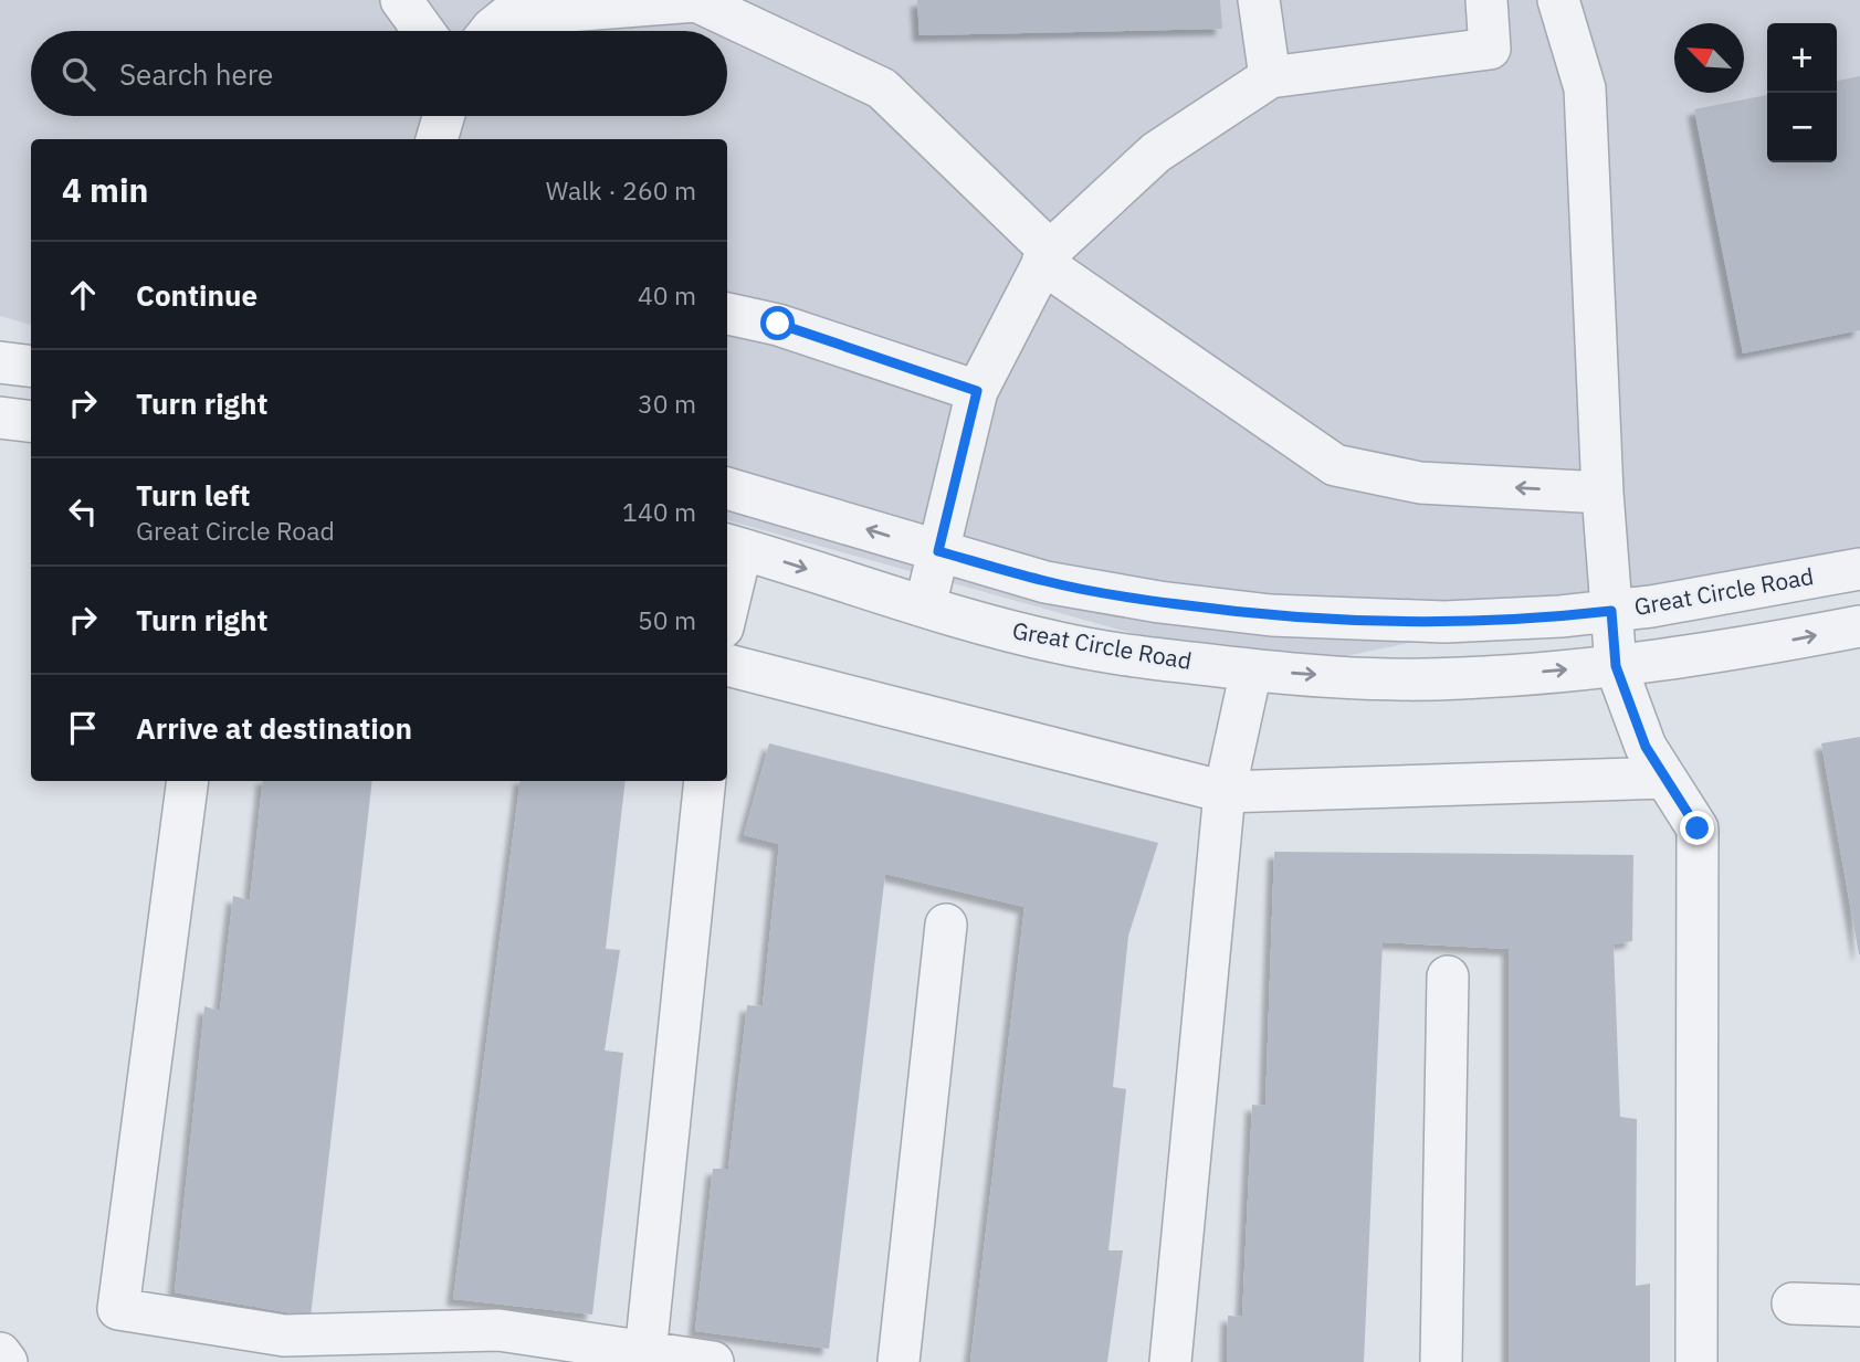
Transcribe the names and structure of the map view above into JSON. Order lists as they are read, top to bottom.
{
  "streets": {
    "street": ["Great Circle Road"]
  },
  "north": "top left",
  "page": {
    "map_buttons": ["+", "−"],
    "search": "Search here",
    "heading": ["4 min", "Walk · 260 m"],
    "list": [
      ["Continue", "40 m"],
      ["Turn right", "30 m"],
      ["Turn left", "Great Circle Road", "140 m"],
      ["Turn right", "50 m"],
      "Arrive at destination"
    ]
  }
}
